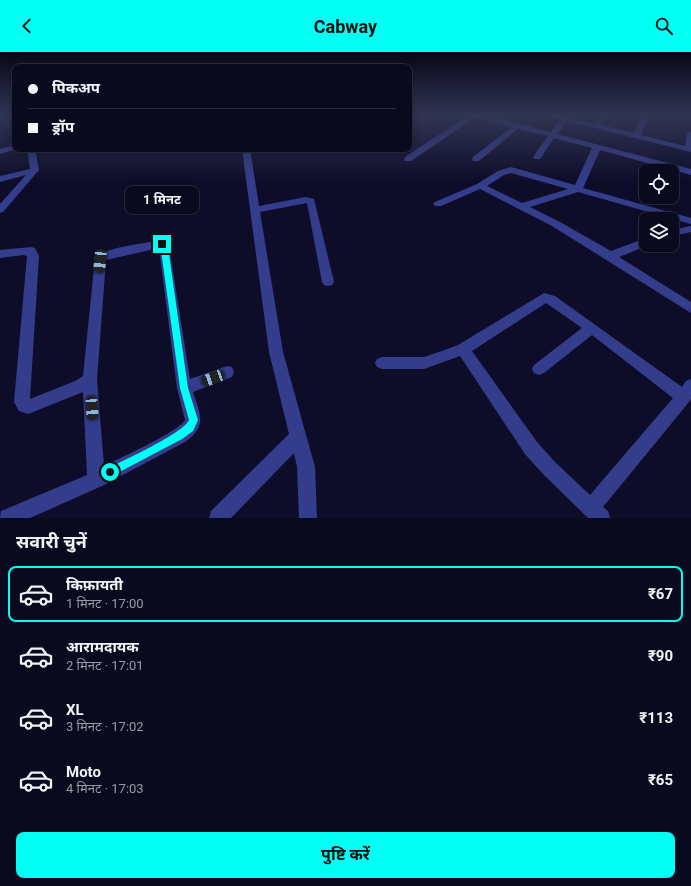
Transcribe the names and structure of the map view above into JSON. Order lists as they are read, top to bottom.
{
  "page": {
    "header": "Cabway",
    "banner": ["पिकअप", "ड्रॉप"],
    "bubble": "1 मिनट",
    "heading": "सवारी चुनें",
    "list": [
      {
        "name": "किफ़ायती",
        "note": "1 मिनट · 17:00",
        "value": "₹67"
      },
      {
        "name": "आरामदायक",
        "note": "2 मिनट · 17:01",
        "value": "₹90"
      },
      {
        "name": "XL",
        "note": "3 मिनट · 17:02",
        "value": "₹113"
      },
      {
        "name": "Moto",
        "note": "4 मिनट · 17:03",
        "value": "₹65"
      }
    ],
    "buttons": "पुष्टि करें"
  }
}
